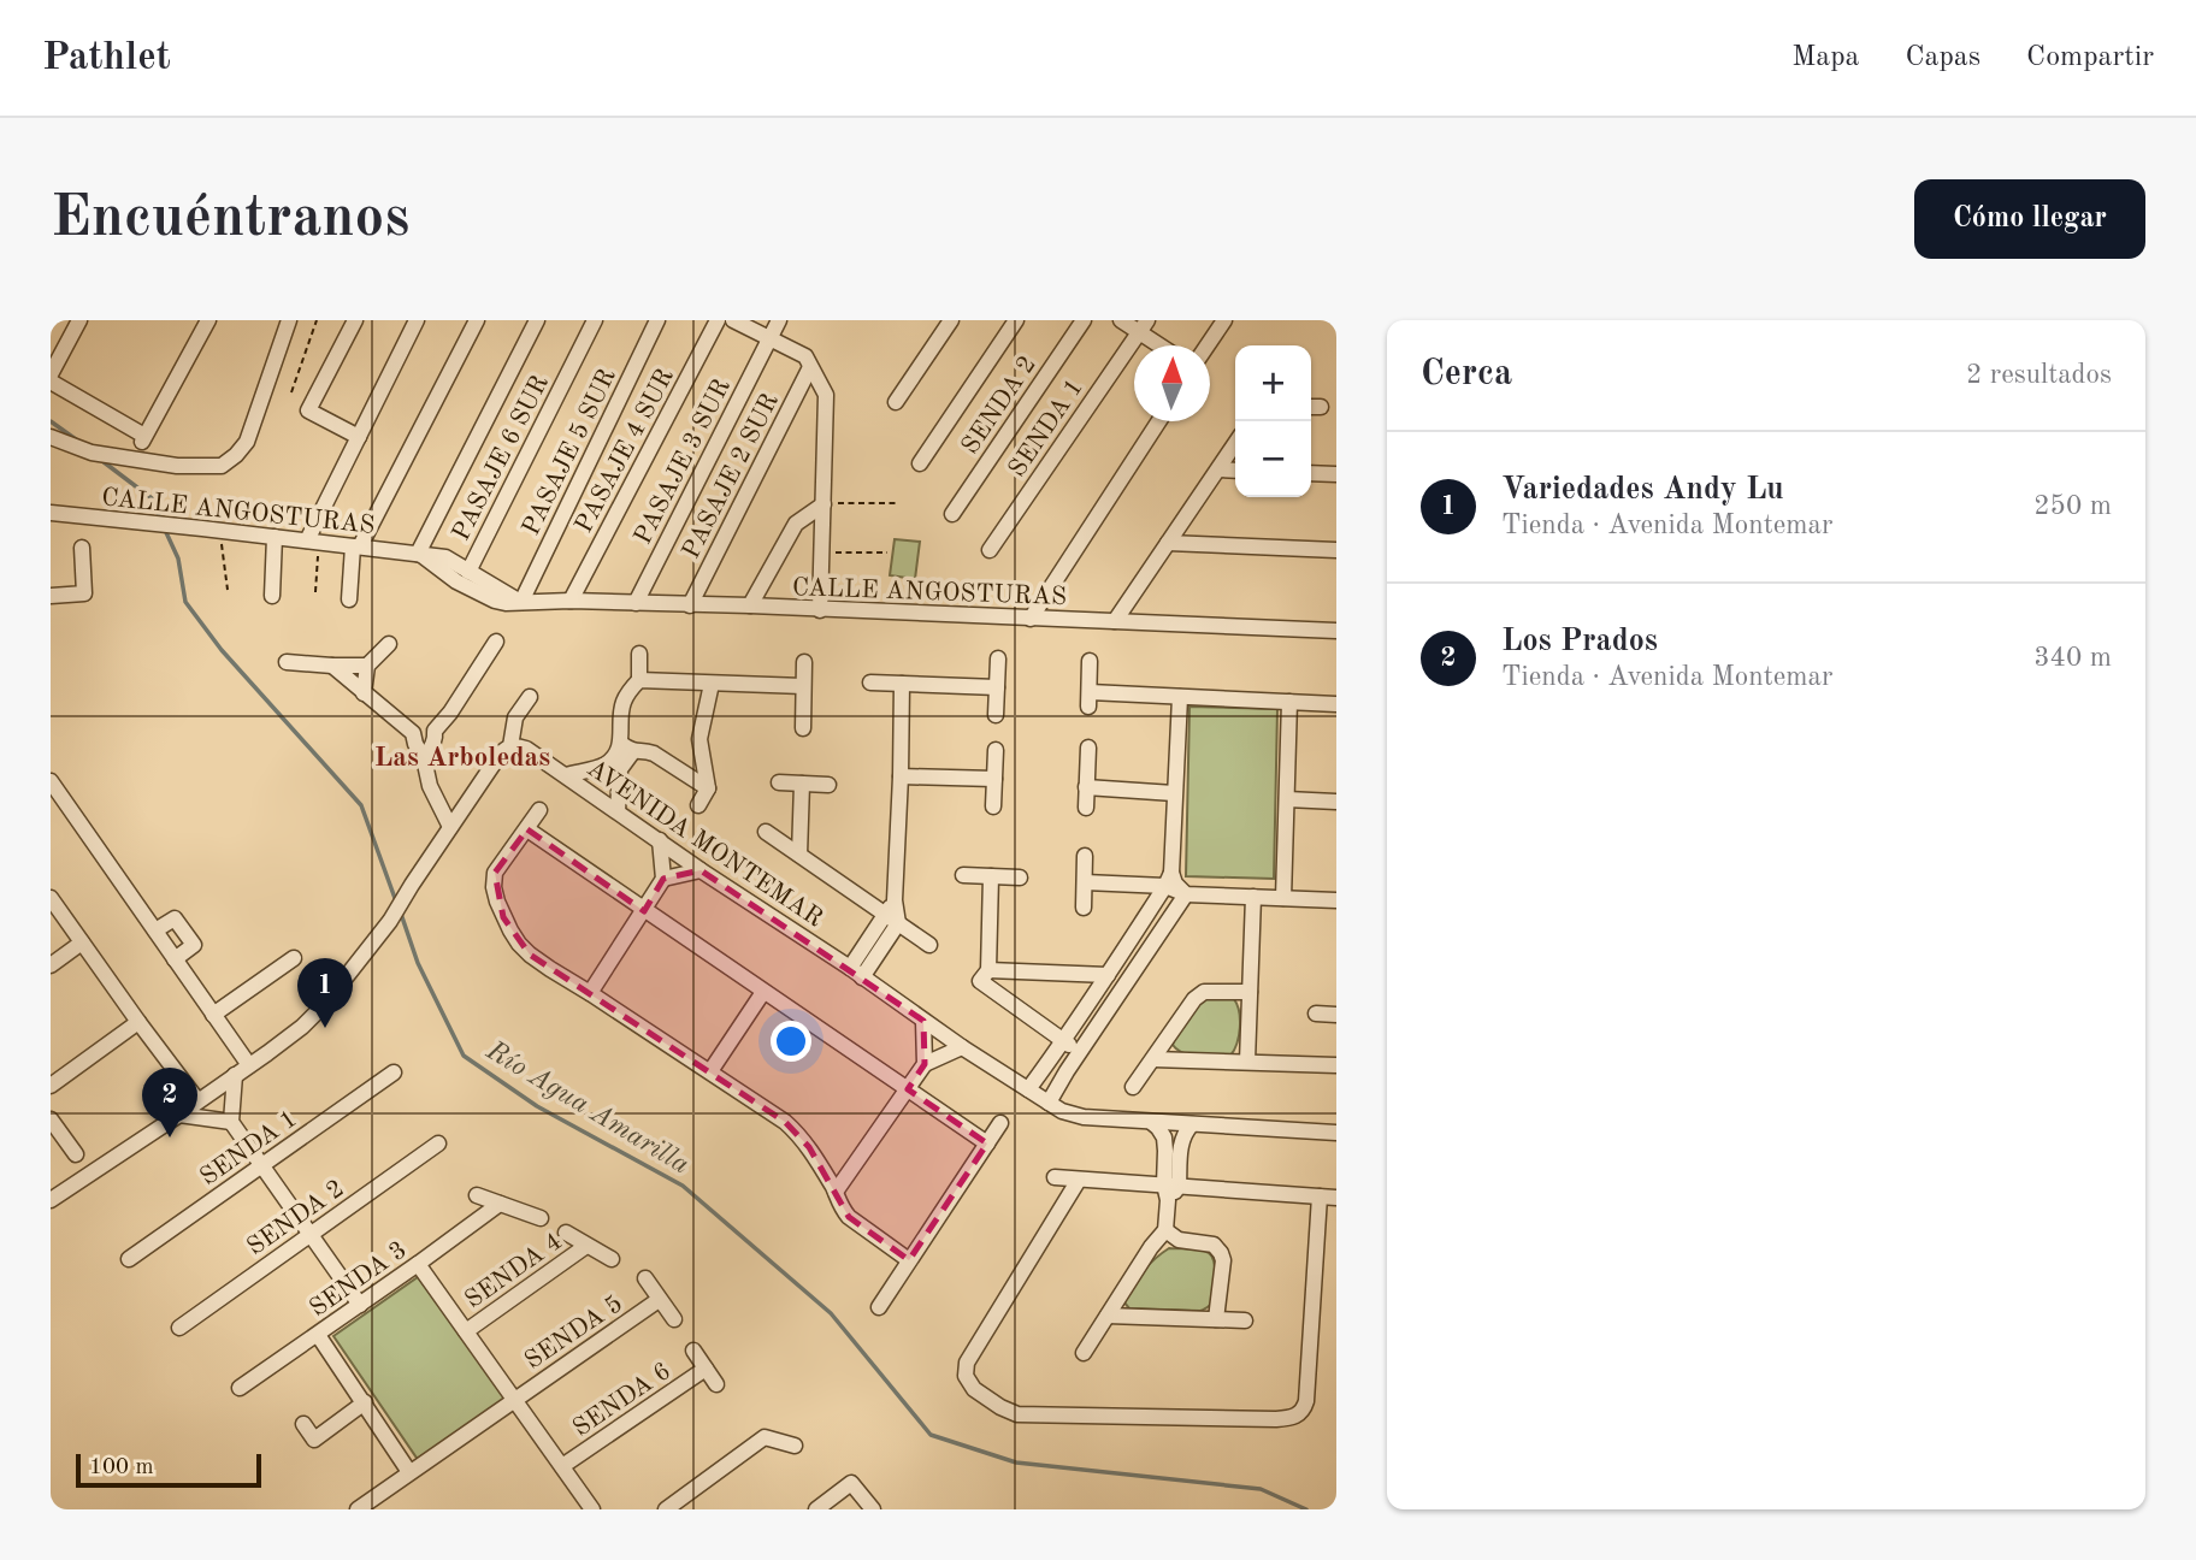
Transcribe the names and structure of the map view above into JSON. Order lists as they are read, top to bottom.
{
  "streets": {
    "street": [
      "SENDA 2",
      "SENDA 1",
      "PASAJE 4 SUR",
      "PASAJE 5 SUR",
      "PASAJE 6 SUR",
      "PASAJE 3 SUR",
      "PASAJE 2 SUR",
      "CALLE ANGOSTURAS",
      "AVENIDA MONTEMAR",
      "SENDA 4",
      "SENDA 3",
      "SENDA 5",
      "SENDA 6"
    ]
  },
  "crossings": [
    ["PASAJE 4 SUR", "CALLE ANGOSTURAS"],
    ["PASAJE 5 SUR", "CALLE ANGOSTURAS"],
    ["PASAJE 6 SUR", "CALLE ANGOSTURAS"],
    ["PASAJE 3 SUR", "CALLE ANGOSTURAS"],
    ["PASAJE 2 SUR", "CALLE ANGOSTURAS"]
  ],
  "districts": ["Las Arboledas"],
  "water": ["Río Agua Amarilla"],
  "scale_bar": "100 m",
  "north": "top",
  "page": {
    "header": "Pathlet",
    "nav": ["Mapa", "Capas", "Compartir"],
    "buttons": "Cómo llegar",
    "title": "Encuéntranos",
    "heading": ["Cerca", "2 resultados"],
    "map_buttons": ["+", "−"],
    "list": [
      {
        "mark": "1",
        "name": "Variedades Andy Lu",
        "note": "Tienda · Avenida Montemar",
        "value": "250 m"
      },
      {
        "mark": "2",
        "name": "Los Prados",
        "note": "Tienda · Avenida Montemar",
        "value": "340 m"
      }
    ],
    "pins": ["1", "2"],
    "scale": "100 m"
  }
}
